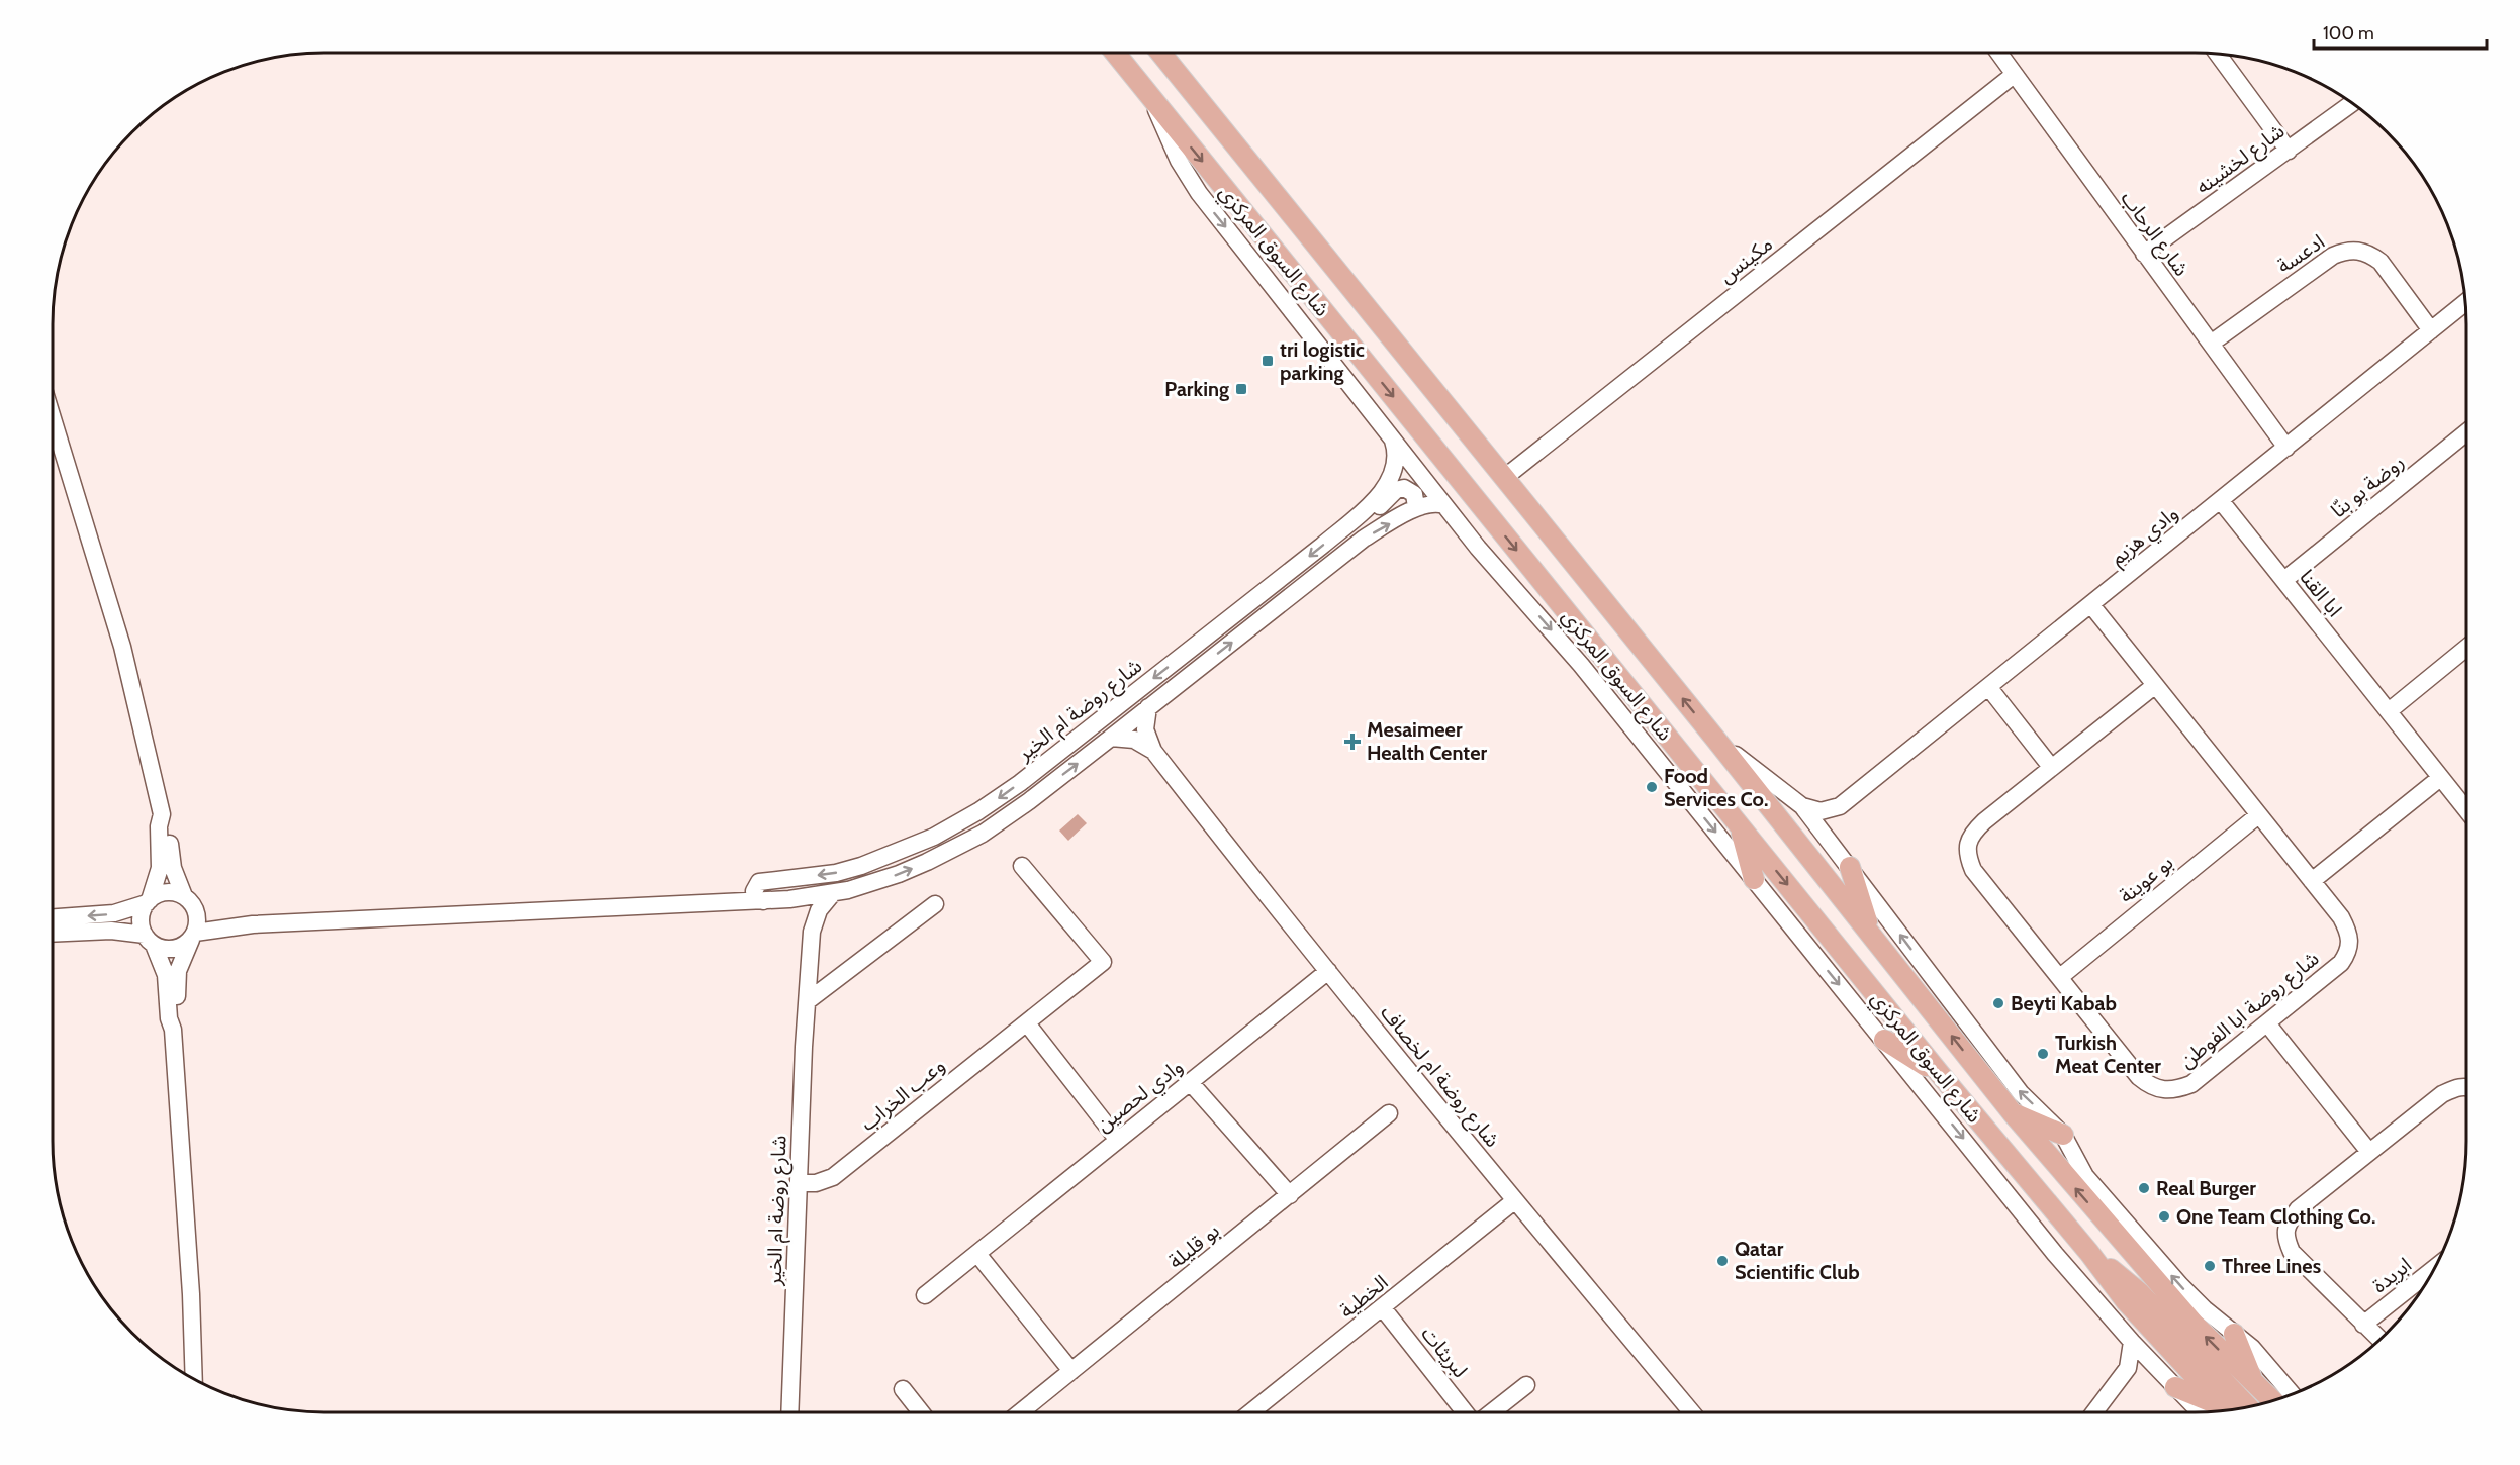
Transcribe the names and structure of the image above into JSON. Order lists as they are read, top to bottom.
{
  "streets": {
    "main road": ["شارع السوق المركزي"],
    "street": [
      "شارع لخشينه",
      "شارع الرحاب",
      "ادعسة",
      "مكينس",
      "روضة بو بنّا",
      "وادي هزيم",
      "ابا القنا",
      "شارع روضة ام الخير",
      "بو عوينة",
      "شارع روضة ابا الفوطن",
      "شارع روضة ام لخصاف",
      "وعب الخراب",
      "وادي لحصين",
      "بو قليلة",
      "ابريدة",
      "الخطية",
      "لبريثات"
    ]
  },
  "crossings": [
    ["شارع لخشينه", "شارع الرحاب"],
    ["شارع الرحاب", "ادعسة"],
    ["شارع الرحاب", "مكينس"],
    ["شارع الرحاب", "وادي هزيم"],
    ["شارع السوق المركزي", "مكينس"],
    ["شارع السوق المركزي", "شارع روضة ام الخير"],
    ["ادعسة", "وادي هزيم"],
    ["روضة بو بنّا", "ابا القنا"],
    ["وادي هزيم", "ابا القنا"],
    ["وادي هزيم", "شارع روضة ابا الفوطن"],
    ["شارع روضة ام الخير", "شارع روضة ام لخصاف"],
    ["شارع روضة ام الخير", "وعب الخراب"],
    ["بو عوينة", "شارع روضة ابا الفوطن"],
    ["شارع روضة ام لخصاف", "وادي لحصين"],
    ["شارع روضة ام لخصاف", "الخطية"],
    ["الخطية", "لبريثات"]
  ],
  "places": {
    "transit": ["tri logistic parking", "Parking"],
    "health": ["Mesaimeer Health Center"],
    "other": [
      "Food Services Co.",
      "Beyti Kabab",
      "Turkish Meat Center",
      "Real Burger",
      "One Team Clothing Co.",
      "Qatar Scientific Club",
      "Three Lines"
    ]
  },
  "scale_bar": "100 m"
}
